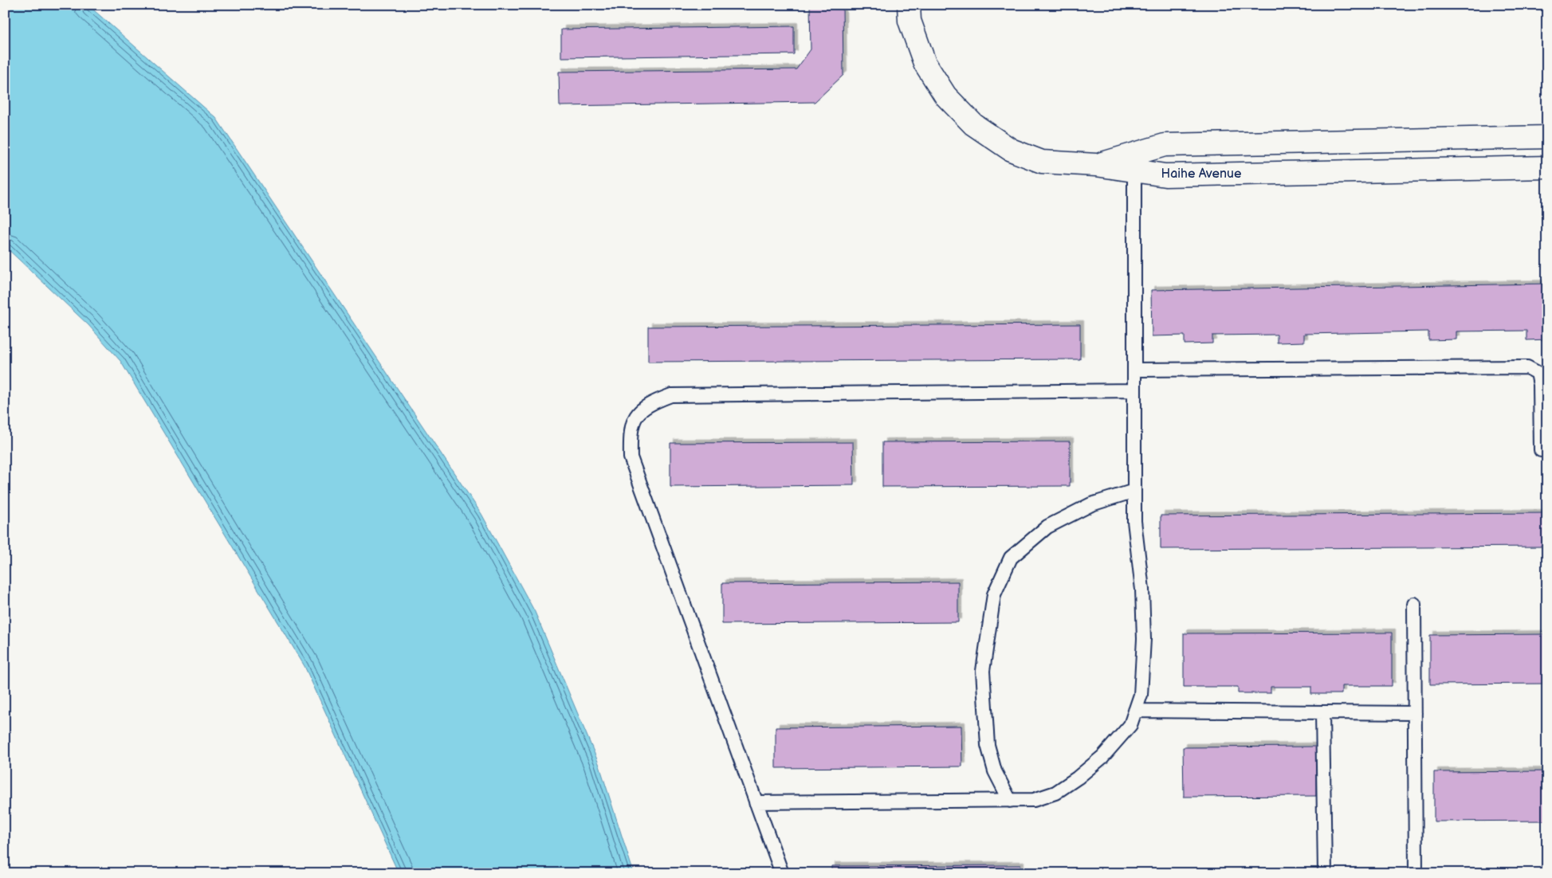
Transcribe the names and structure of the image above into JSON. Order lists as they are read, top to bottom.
{
  "streets": {
    "street": ["Haihe Avenue"]
  }
}
